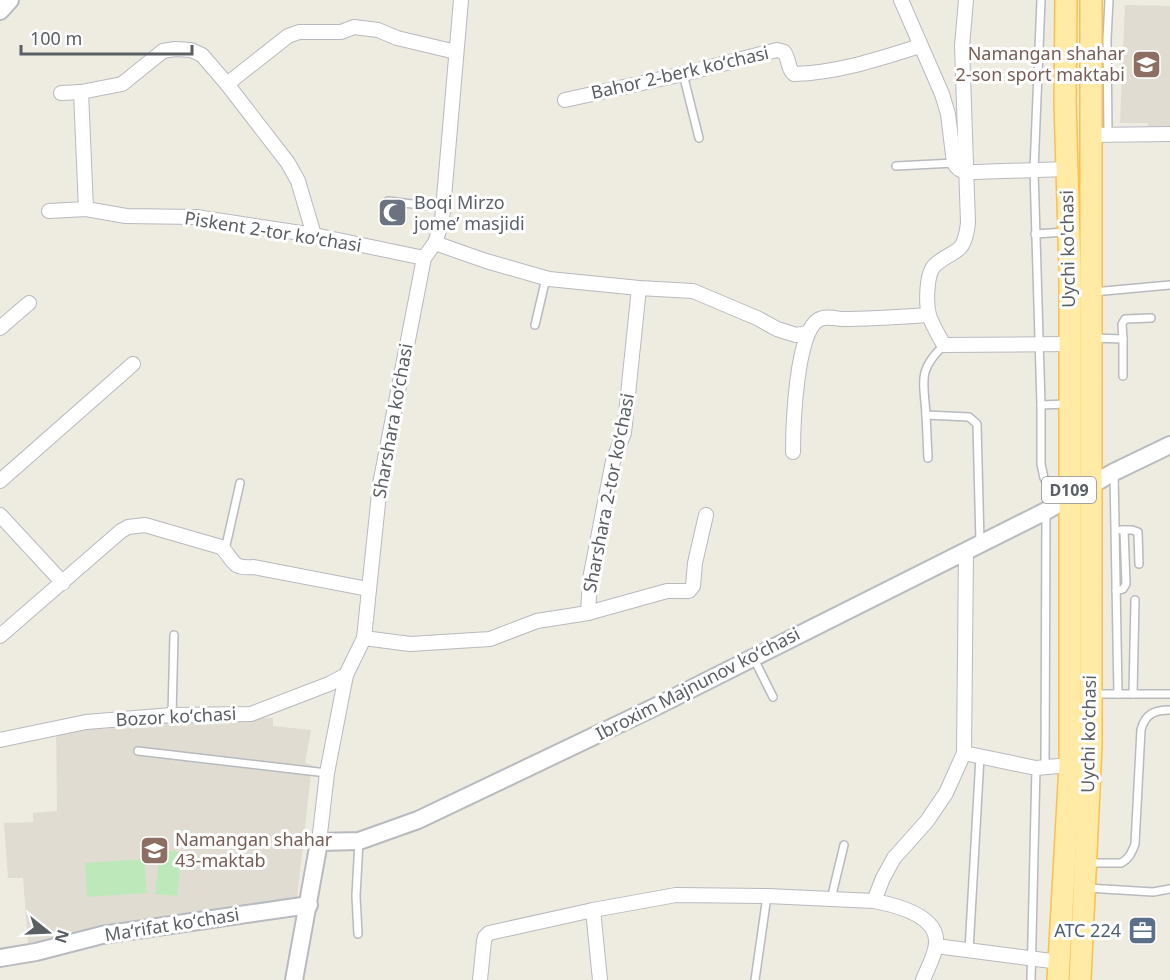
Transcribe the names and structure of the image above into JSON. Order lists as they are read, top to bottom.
{
  "streets": {
    "main road": ["Uychi ko'chasi", "D109"],
    "street": [
      "Bahor 2-berk koʻchasi",
      "Piskent 2-tor koʻchasi",
      "Sharshara koʻchasi",
      "Sharshara 2-tor koʻchasi",
      "Ibroxim Majnunov koʻchasi",
      "Bozor koʻchasi",
      "Maʻrifat koʻchasi"
    ]
  },
  "crossings": [
    ["Piskent 2-tor koʻchasi", "Sharshara koʻchasi"],
    ["Uychi ko'chasi", "Ibroxim Majnunov koʻchasi"],
    ["Sharshara koʻchasi", "Sharshara 2-tor koʻchasi"],
    ["Sharshara koʻchasi", "Ibroxim Majnunov koʻchasi"],
    ["Sharshara koʻchasi", "Bozor koʻchasi"]
  ],
  "places": {
    "school or university": ["Namangan shahar 2-son sport maktabi", "Namangan shahar 43-maktab"],
    "mosque": ["Boqi Mirzo jome’ masjidi"],
    "office": ["ATC 224"]
  },
  "scale_bar": "100 m",
  "north": "right"
}
